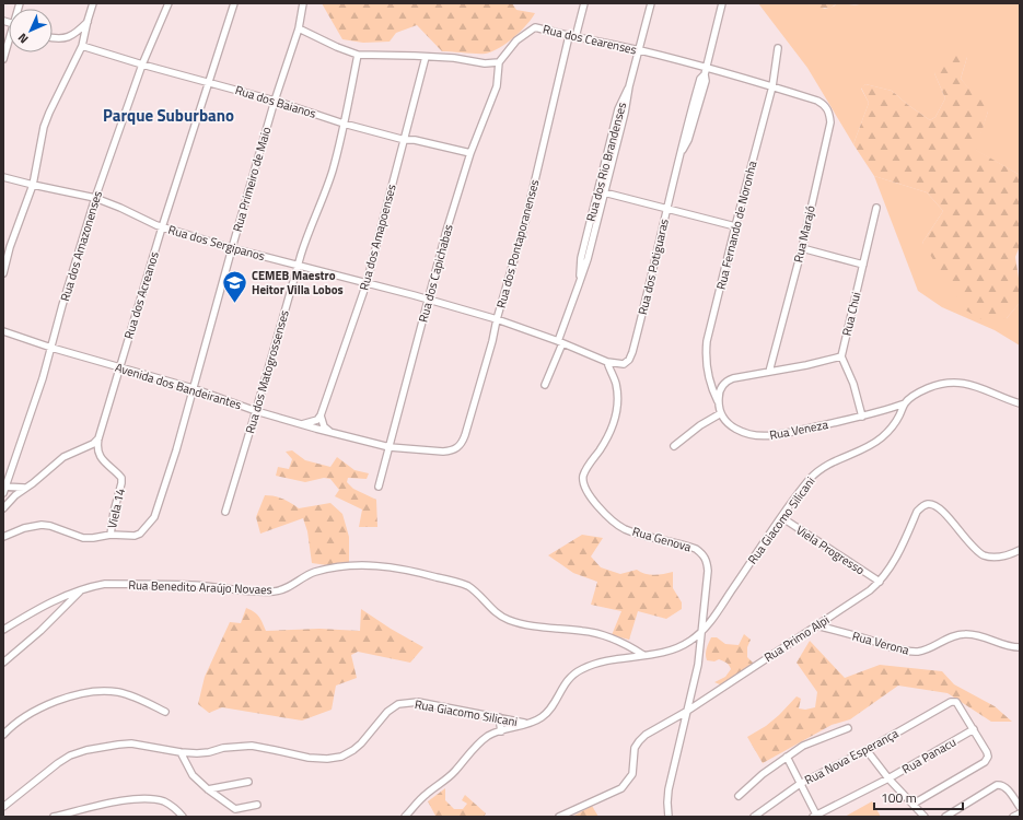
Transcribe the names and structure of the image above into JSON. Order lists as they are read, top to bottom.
{
  "streets": {
    "street": [
      "Rua dos Cearenses",
      "Rua dos Baianos",
      "Rua dos Rio Brandenses",
      "Rua Primeiro de Maio",
      "Rua Fernando de Noronha",
      "Rua Marajó",
      "Rua dos Amapoenses",
      "Rua dos Sergipanos",
      "Rua dos Pontaporanenses",
      "Rua dos Amazonenses",
      "Rua dos Potiguaras",
      "Rua dos Capichabas",
      "Rua dos Acreanos",
      "Rua Chui",
      "Rua dos Matogrossenses",
      "Avenida dos Bandeirantes",
      "Rua Veneza",
      "Viela 14",
      "Rua Giacomo Silicani",
      "Rua Genova",
      "Viela Progresso",
      "Rua Benedito Araújo Novaes",
      "Rua Primo Alpi",
      "Rua Verona",
      "Rua Panacu",
      "Rua Nova Esperança"
    ]
  },
  "crossings": [
    ["Rua dos Cearenses", "Rua Fernando de Noronha"],
    ["Rua dos Cearenses", "Rua Marajó"],
    ["Rua dos Cearenses", "Rua dos Pontaporanenses"],
    ["Rua dos Cearenses", "Rua dos Potiguaras"],
    ["Rua dos Cearenses", "Rua dos Capichabas"],
    ["Rua dos Baianos", "Rua Primeiro de Maio"],
    ["Rua dos Baianos", "Rua dos Amapoenses"],
    ["Rua dos Baianos", "Rua dos Amazonenses"],
    ["Rua dos Baianos", "Rua dos Capichabas"],
    ["Rua dos Baianos", "Rua dos Acreanos"],
    ["Rua dos Baianos", "Rua dos Matogrossenses"],
    ["Rua Primeiro de Maio", "Rua dos Sergipanos"],
    ["Rua Primeiro de Maio", "Avenida dos Bandeirantes"],
    ["Rua Primeiro de Maio", "Viela 14"],
    ["Rua Fernando de Noronha", "Rua Veneza"],
    ["Rua dos Amapoenses", "Rua dos Sergipanos"],
    ["Rua dos Sergipanos", "Rua dos Pontaporanenses"],
    ["Rua dos Sergipanos", "Rua dos Amazonenses"],
    ["Rua dos Sergipanos", "Rua dos Potiguaras"],
    ["Rua dos Sergipanos", "Rua dos Capichabas"],
    ["Rua dos Sergipanos", "Rua dos Acreanos"],
    ["Rua dos Sergipanos", "Rua dos Matogrossenses"],
    ["Rua dos Sergipanos", "Rua Genova"],
    ["Rua dos Pontaporanenses", "Avenida dos Bandeirantes"],
    ["Rua dos Amazonenses", "Avenida dos Bandeirantes"],
    ["Rua dos Potiguaras", "Rua Genova"],
    ["Rua dos Capichabas", "Avenida dos Bandeirantes"],
    ["Rua dos Acreanos", "Avenida dos Bandeirantes"],
    ["Rua dos Acreanos", "Viela 14"],
    ["Rua dos Matogrossenses", "Avenida dos Bandeirantes"],
    ["Rua Veneza", "Rua Giacomo Silicani"],
    ["Rua Giacomo Silicani", "Rua Genova"],
    ["Rua Giacomo Silicani", "Viela Progresso"],
    ["Rua Giacomo Silicani", "Rua Benedito Araújo Novaes"],
    ["Rua Genova", "Rua Primo Alpi"],
    ["Viela Progresso", "Rua Primo Alpi"],
    ["Rua Primo Alpi", "Rua Verona"],
    ["Rua Panacu", "Rua Nova Esperança"]
  ],
  "districts": ["Parque Suburbano"],
  "places": {
    "school or university": ["CEMEB Maestro Heitor Villa Lobos"]
  },
  "scale_bar": "100 m",
  "north": "bottom left"
}
